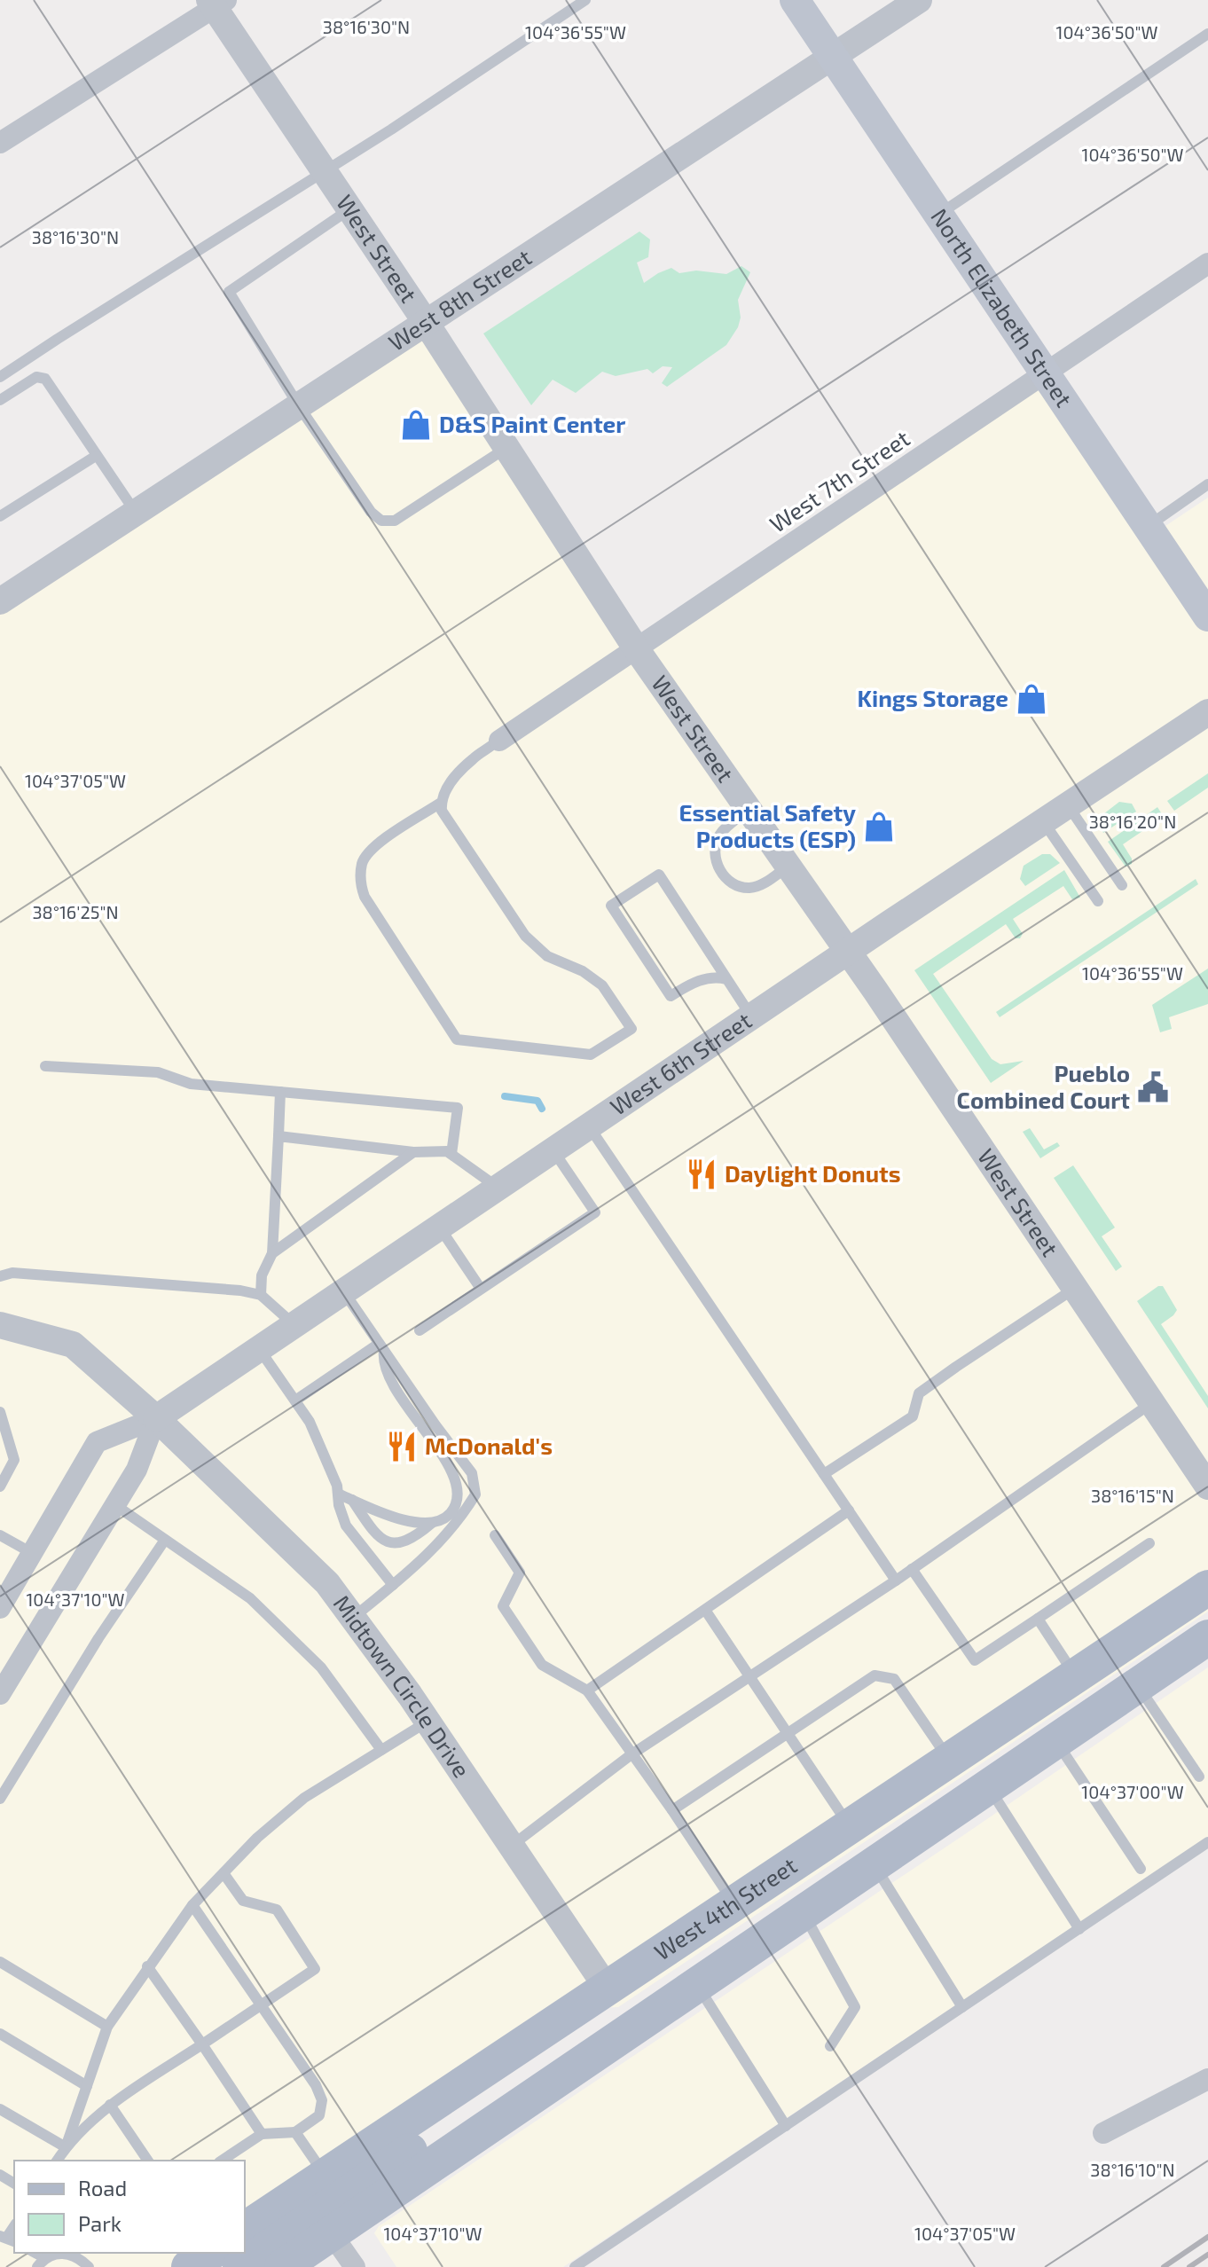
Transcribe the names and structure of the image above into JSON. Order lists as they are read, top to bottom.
{
  "streets": {
    "main road": ["North Elizabeth Street", "West 4th Street"],
    "street": [
      "West Street",
      "West 8th Street",
      "West 7th Street",
      "West 6th Street",
      "Midtown Circle Drive"
    ]
  },
  "crossings": [
    ["West Street", "West 8th Street"],
    ["West Street", "West 7th Street"],
    ["West Street", "West 6th Street"],
    ["West 8th Street", "North Elizabeth Street"],
    ["North Elizabeth Street", "West 7th Street"],
    ["West 6th Street", "Midtown Circle Drive"],
    ["Midtown Circle Drive", "West 4th Street"]
  ],
  "places": {
    "shop": ["D&S Paint Center", "Kings Storage", "Essential Safety Products (ESP)"],
    "public building": ["Pueblo Combined Court"],
    "restaurant": ["Daylight Donuts", "McDonald's"]
  },
  "legend": ["Road", "Park"],
  "coordinates": [
    "38°16'30\"N",
    "104°36'55\"W",
    "104°36'50\"W",
    "104°37'05\"W",
    "38°16'20\"N",
    "38°16'25\"N",
    "38°16'15\"N",
    "104°37'10\"W",
    "104°37'00\"W",
    "38°16'10\"N"
  ]
}
